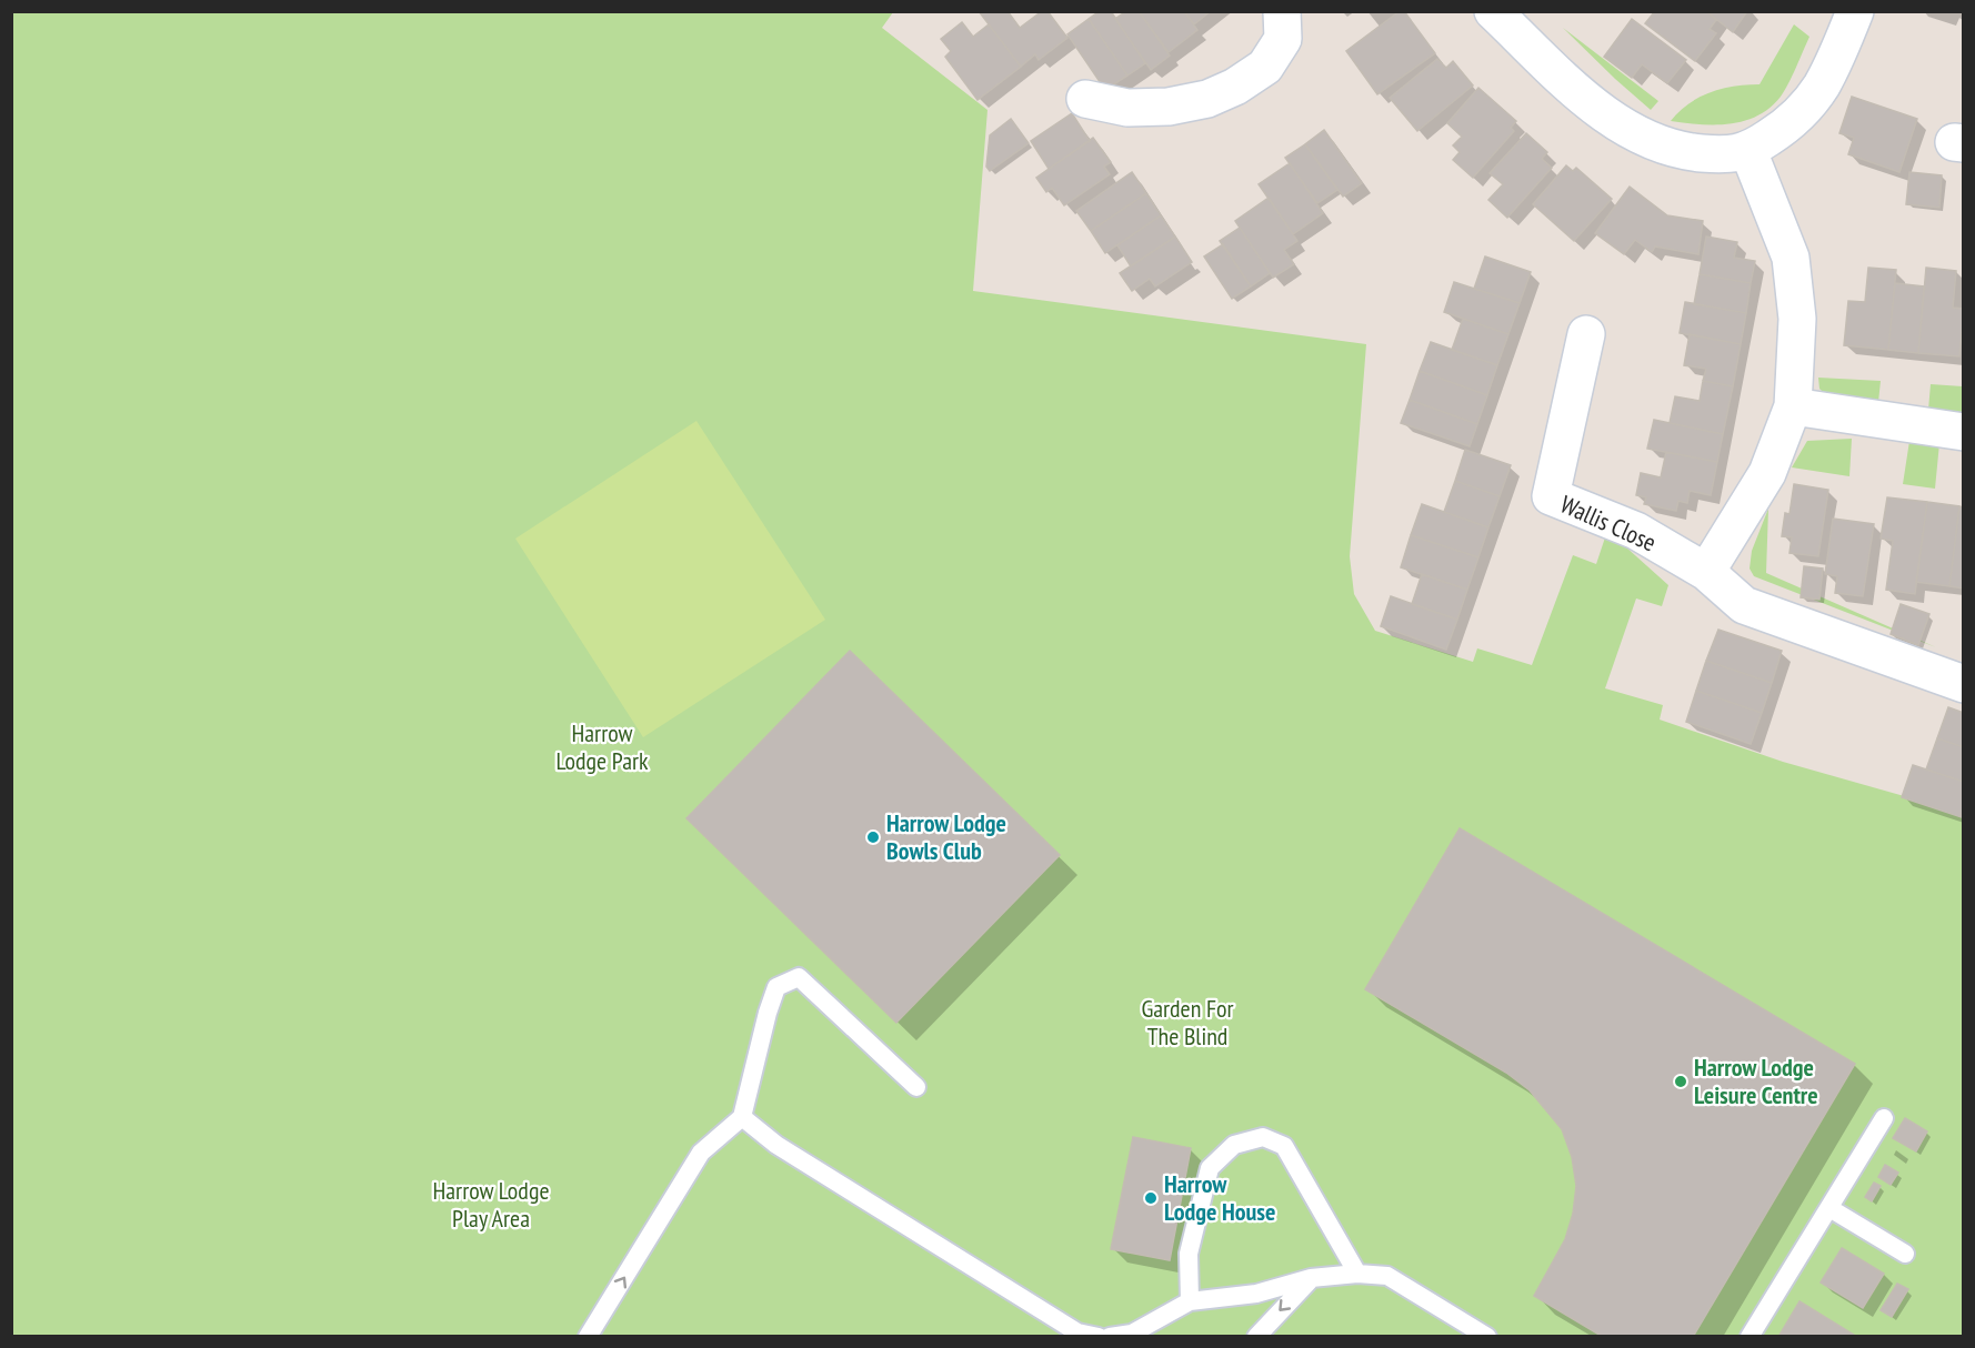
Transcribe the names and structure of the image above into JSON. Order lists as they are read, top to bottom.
{
  "streets": {
    "street": ["Wallis Close"]
  },
  "parks": ["Harrow Lodge Park", "Garden For The Blind", "Harrow Lodge Play Area"],
  "places": ["Harrow Lodge Bowls Club", "Harrow Lodge Leisure Centre", "Harrow Lodge House"]
}
